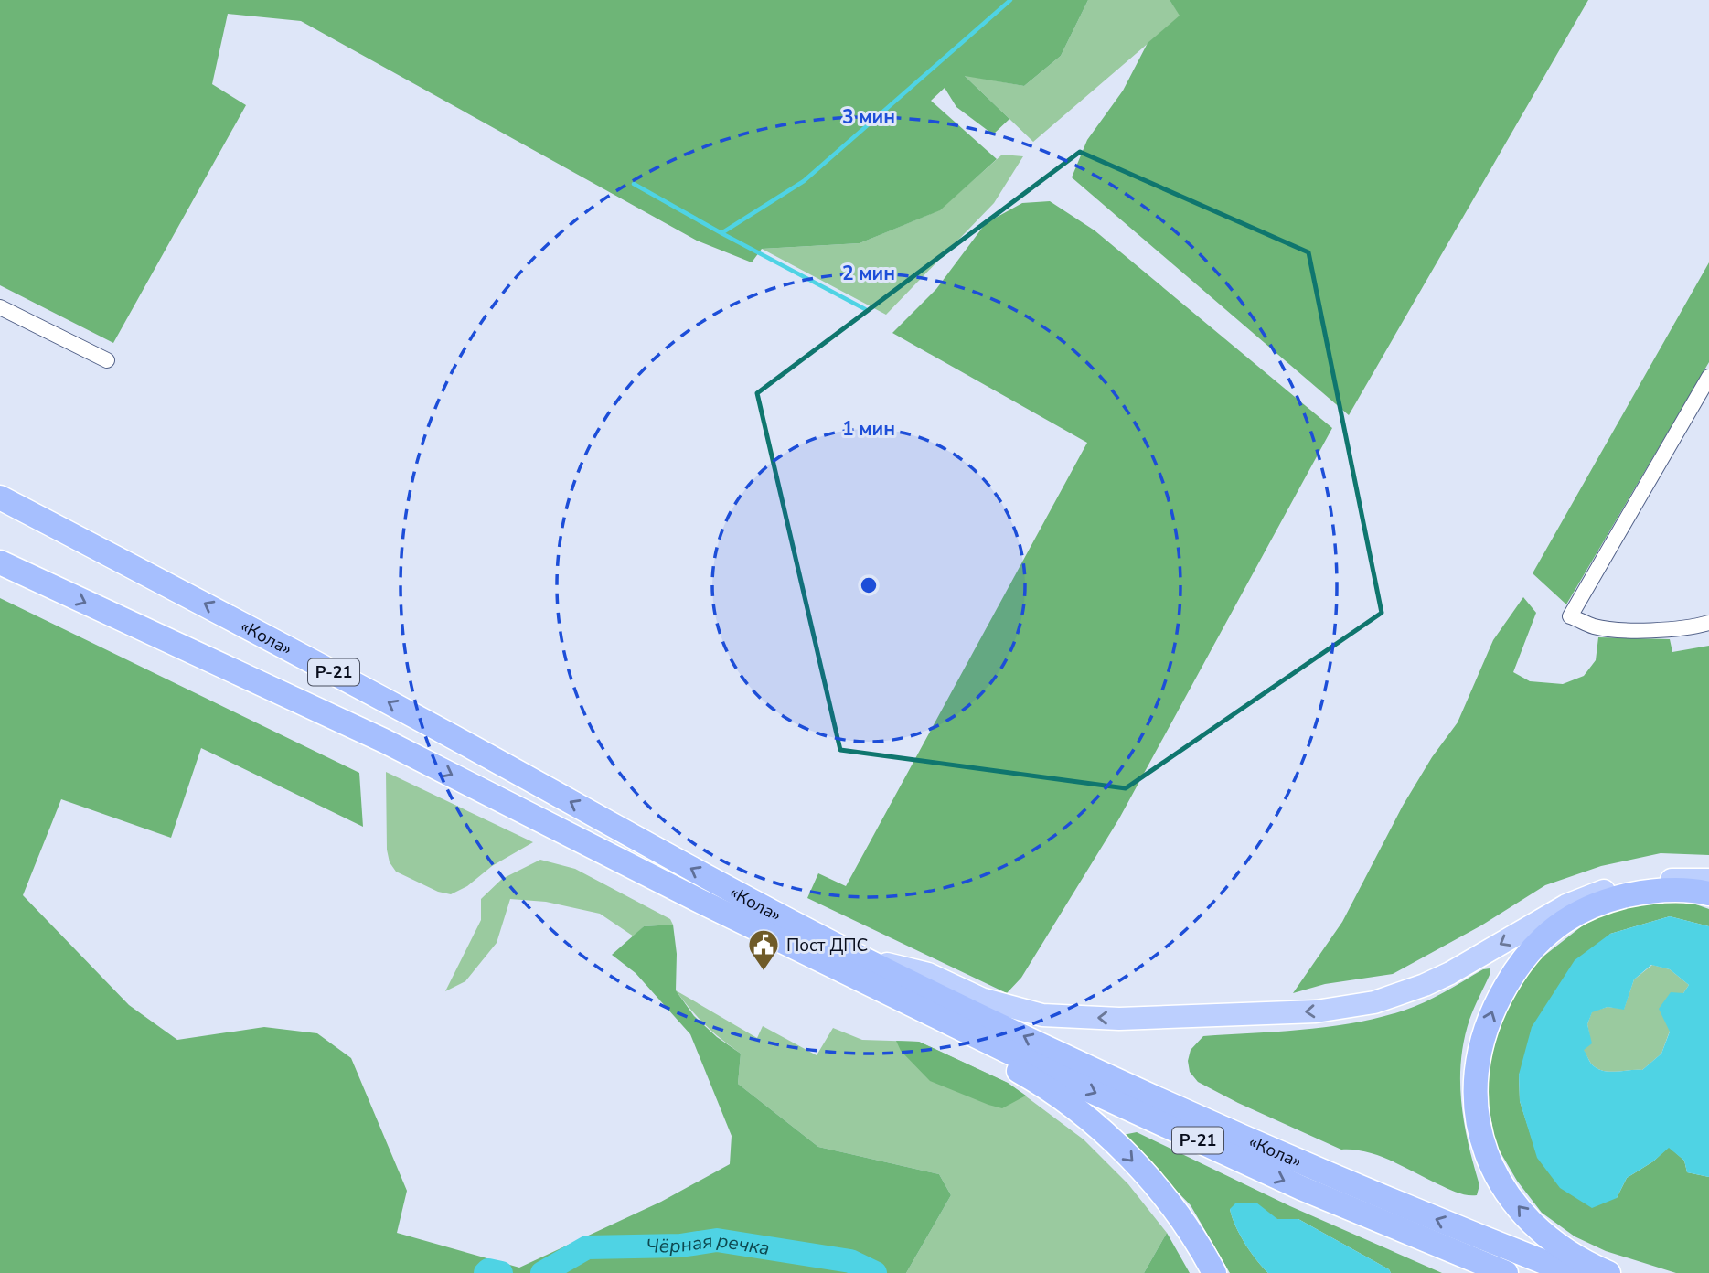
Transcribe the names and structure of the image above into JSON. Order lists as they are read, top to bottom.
{
  "streets": {
    "highway": ["«Кола»", "Р-21"]
  },
  "water": ["Чёрная речка"],
  "places": {
    "public building": ["Пост ДПС"]
  },
  "rings": ["3 мин", "2 мин", "1 мин"]
}
